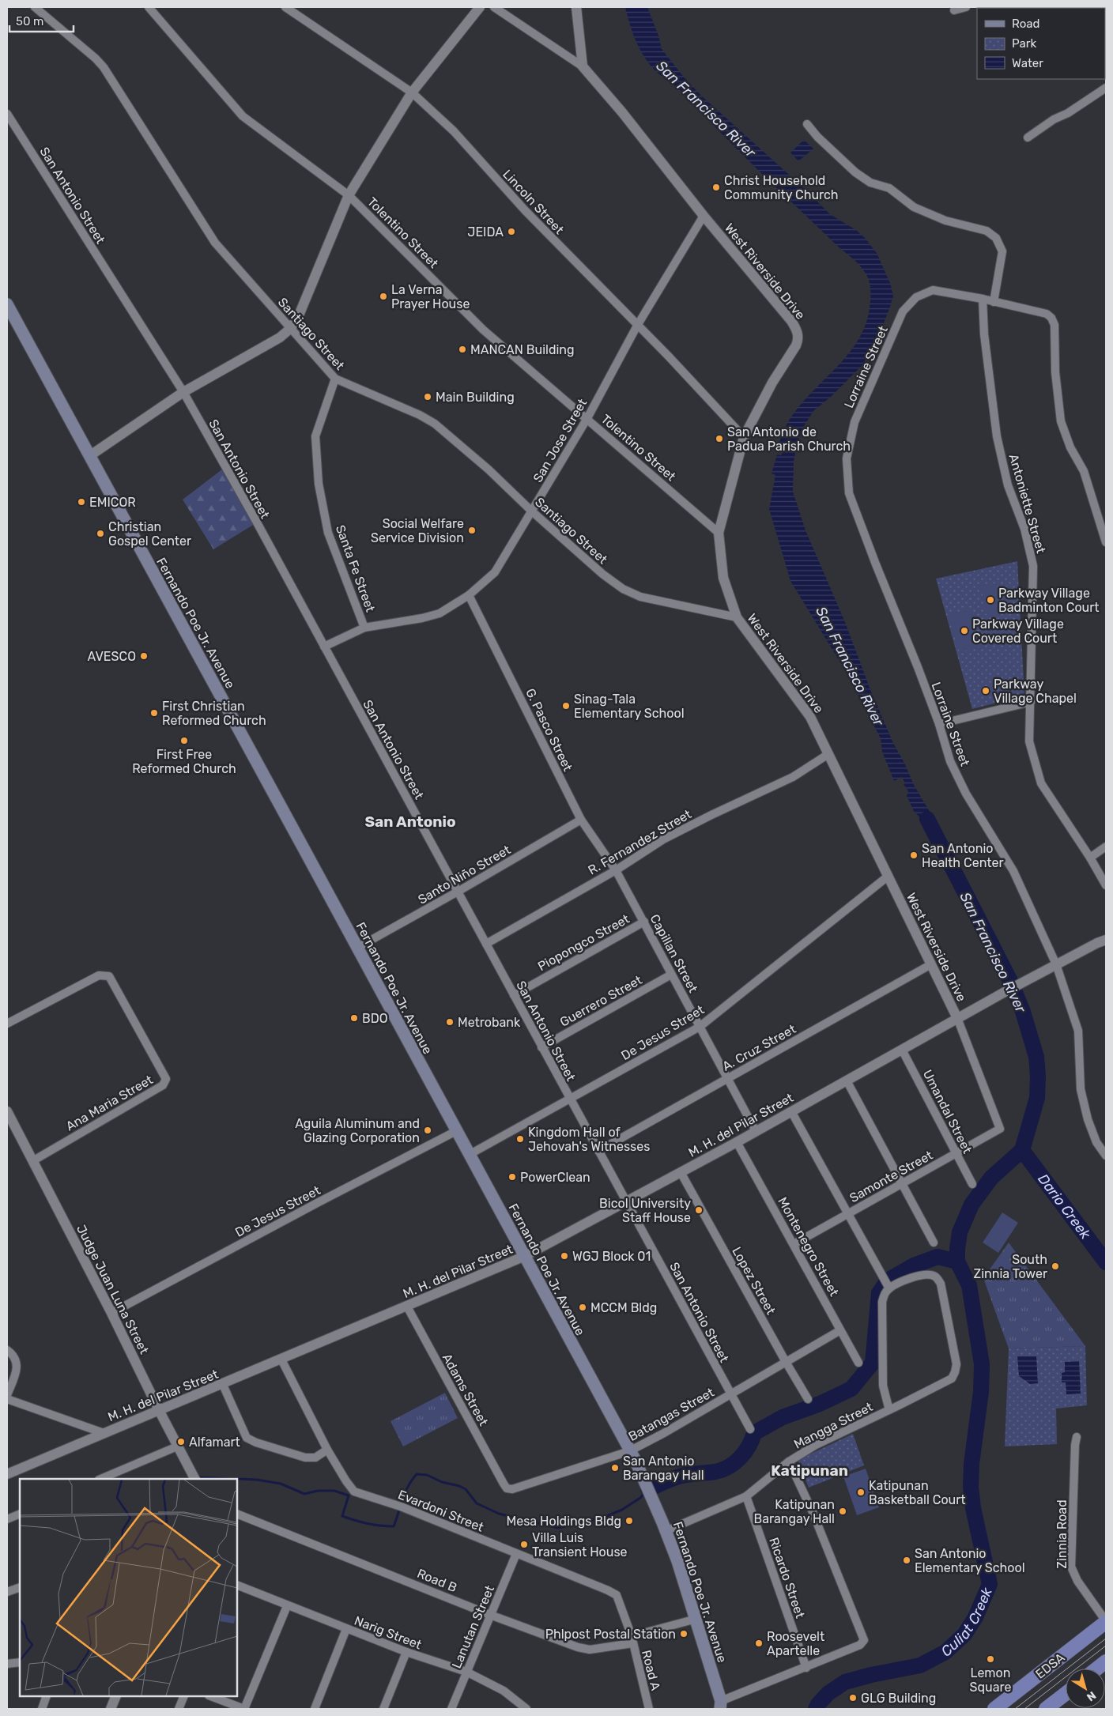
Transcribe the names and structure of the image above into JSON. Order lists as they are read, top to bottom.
{
  "streets": {
    "highway": ["EDSA"],
    "main road": ["Fernando Poe Jr. Avenue"],
    "street": [
      "San Antonio Street",
      "Lincoln Street",
      "Tolentino Street",
      "West Riverside Drive",
      "Santiago Street",
      "Lorraine Street",
      "San Jose Street",
      "Antoniette Street",
      "Santa Fe Street",
      "G. Pasco Street",
      "R. Fernandez Street",
      "Santo Niño Street",
      "Piopongco Street",
      "Capillan Street",
      "Guerrero Street",
      "De Jesus Street",
      "A. Cruz Street",
      "Ana Maria Street",
      "Umandal Street",
      "M. H. del Pilar Street",
      "Samonte Street",
      "Montenegro Street",
      "Lopez Street",
      "Judge Juan Luna Street",
      "Adams Street",
      "Batangas Street",
      "Mangga Street",
      "Evardoni Street",
      "Zinnia Road",
      "Ricardo Street",
      "Road B",
      "Lanutan Street",
      "Narig Street",
      "Road A"
    ]
  },
  "crossings": [
    ["San Antonio Street", "San Jose Street"],
    ["San Antonio Street", "R. Fernandez Street"],
    ["San Antonio Street", "Santo Niño Street"],
    ["San Antonio Street", "Piopongco Street"],
    ["San Antonio Street", "Guerrero Street"],
    ["San Antonio Street", "De Jesus Street"],
    ["San Antonio Street", "A. Cruz Street"],
    ["San Antonio Street", "M. H. del Pilar Street"],
    ["San Antonio Street", "Batangas Street"],
    ["Lincoln Street", "West Riverside Drive"],
    ["Lincoln Street", "San Jose Street"],
    ["Tolentino Street", "West Riverside Drive"],
    ["Tolentino Street", "San Jose Street"],
    ["West Riverside Drive", "Santiago Street"],
    ["West Riverside Drive", "San Jose Street"],
    ["West Riverside Drive", "R. Fernandez Street"],
    ["West Riverside Drive", "De Jesus Street"],
    ["West Riverside Drive", "A. Cruz Street"],
    ["West Riverside Drive", "M. H. del Pilar Street"],
    ["West Riverside Drive", "Samonte Street"],
    ["Santiago Street", "San Jose Street"],
    ["Santiago Street", "Santa Fe Street"],
    ["Lorraine Street", "Antoniette Street"],
    ["Lorraine Street", "M. H. del Pilar Street"],
    ["San Jose Street", "Santa Fe Street"],
    ["San Jose Street", "G. Pasco Street"],
    ["Fernando Poe Jr. Avenue", "Santo Niño Street"],
    ["Fernando Poe Jr. Avenue", "De Jesus Street"],
    ["Fernando Poe Jr. Avenue", "M. H. del Pilar Street"],
    ["Fernando Poe Jr. Avenue", "Batangas Street"],
    ["Fernando Poe Jr. Avenue", "Mangga Street"],
    ["Fernando Poe Jr. Avenue", "Road B"],
    ["G. Pasco Street", "R. Fernandez Street"],
    ["G. Pasco Street", "Santo Niño Street"],
    ["G. Pasco Street", "Capillan Street"],
    ["R. Fernandez Street", "Capillan Street"],
    ["Piopongco Street", "Capillan Street"],
    ["Capillan Street", "Guerrero Street"],
    ["Capillan Street", "De Jesus Street"],
    ["Capillan Street", "A. Cruz Street"],
    ["Capillan Street", "M. H. del Pilar Street"],
    ["De Jesus Street", "Judge Juan Luna Street"],
    ["Ana Maria Street", "Judge Juan Luna Street"],
    ["Umandal Street", "M. H. del Pilar Street"],
    ["Umandal Street", "Samonte Street"],
    ["M. H. del Pilar Street", "Montenegro Street"],
    ["M. H. del Pilar Street", "Lopez Street"],
    ["M. H. del Pilar Street", "Judge Juan Luna Street"],
    ["M. H. del Pilar Street", "Adams Street"],
    ["M. H. del Pilar Street", "Evardoni Street"],
    ["Samonte Street", "Montenegro Street"],
    ["Montenegro Street", "Batangas Street"],
    ["Lopez Street", "Batangas Street"],
    ["Adams Street", "Batangas Street"],
    ["Mangga Street", "Ricardo Street"],
    ["Evardoni Street", "Road B"],
    ["Evardoni Street", "Lanutan Street"],
    ["Evardoni Street", "Road A"],
    ["Zinnia Road", "EDSA"],
    ["Road B", "Lanutan Street"],
    ["Road B", "Road A"],
    ["Lanutan Street", "Narig Street"]
  ],
  "districts": ["San Antonio", "Katipunan"],
  "water": ["San Francisco River", "Dario Creek", "Culiat Creek"],
  "places": [
    "Christ Household Community Church",
    "JEIDA",
    "La Verna Prayer House",
    "MANCAN Building",
    "Main Building",
    "San Antonio de Padua Parish Church",
    "EMICOR",
    "Social Welfare Service Division",
    "Christian Gospel Center",
    "Parkway Village Badminton Court",
    "Parkway Village Covered Court",
    "AVESCO",
    "Parkway Village Chapel",
    "Sinag-Tala Elementary School",
    "First Christian Reformed Church",
    "First Free Reformed Church",
    "San Antonio Health Center",
    "BDO",
    "Metrobank",
    "Aguila Aluminum and Glazing Corporation",
    "Kingdom Hall of Jehovah's Witnesses",
    "PowerClean",
    "Bicol University Staff House",
    "WGJ Block 01",
    "South Zinnia Tower",
    "MCCM Bldg",
    "Alfamart",
    "San Antonio Barangay Hall",
    "Katipunan Basketball Court",
    "Katipunan Barangay Hall",
    "Mesa Holdings Bldg",
    "Villa Luis Transient House",
    "San Antonio Elementary School",
    "Phlpost Postal Station",
    "Roosevelt Apartelle",
    "Lemon Square",
    "GLG Building"
  ],
  "legend": ["Road", "Park", "Water"],
  "scale_bar": "50 m",
  "north": "bottom right"
}
